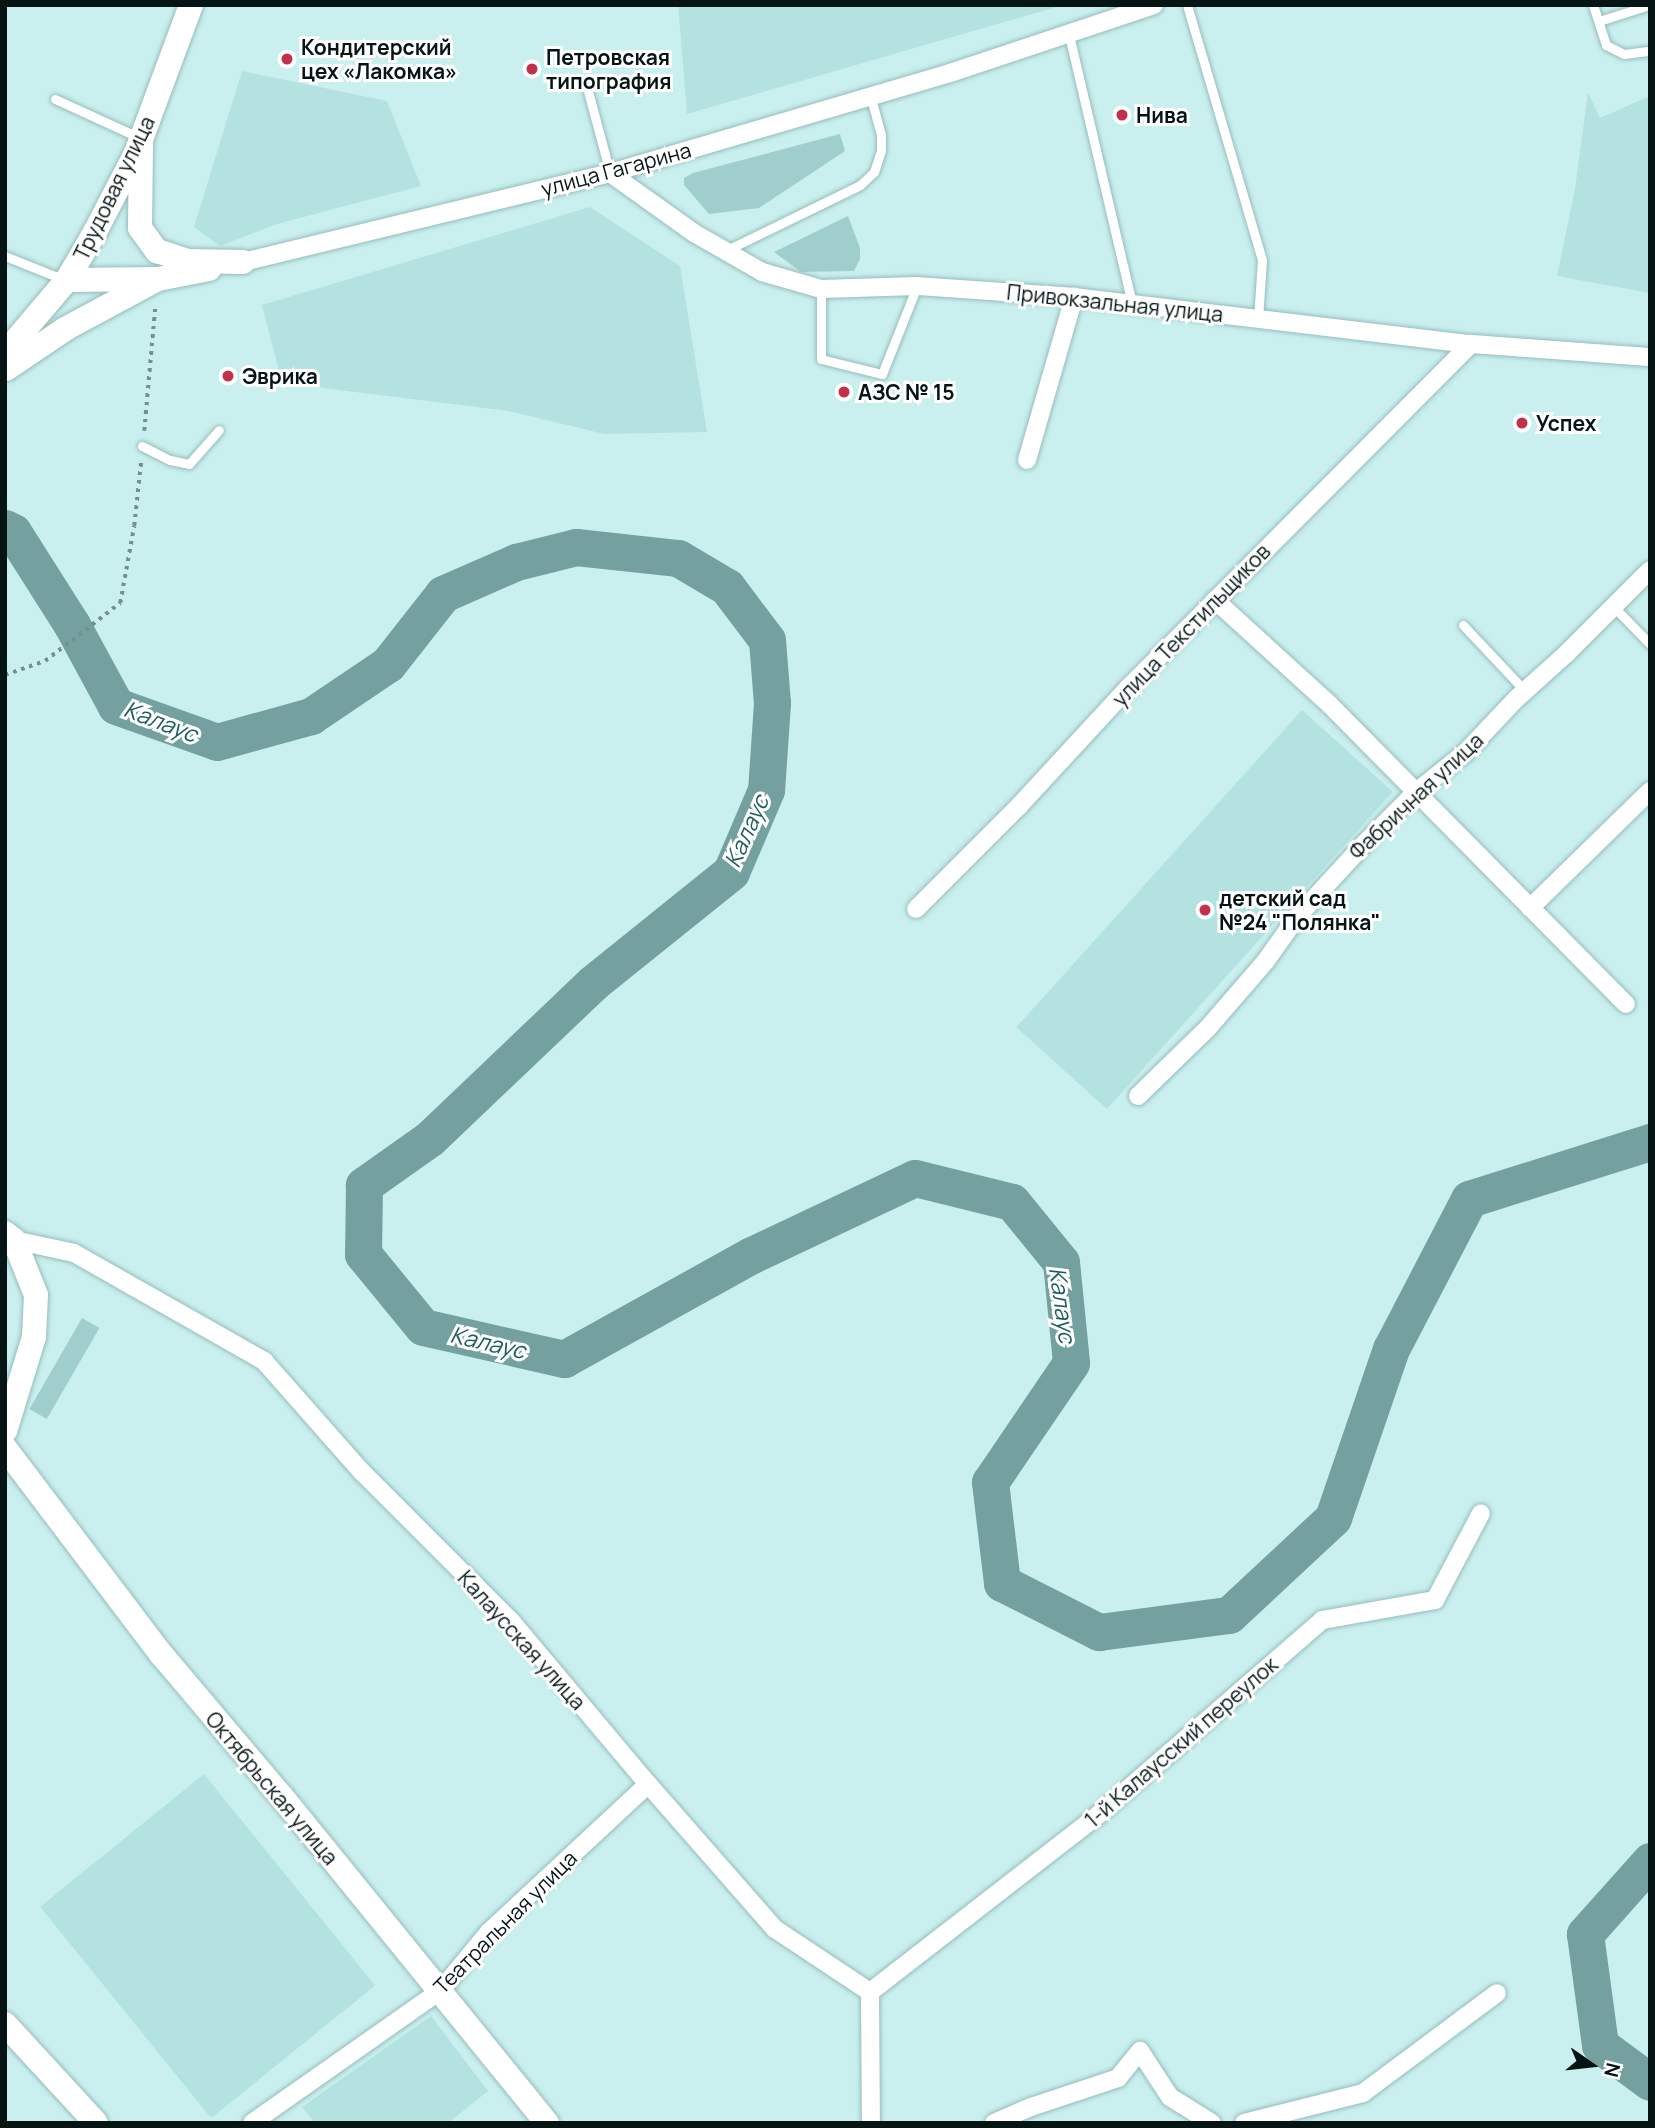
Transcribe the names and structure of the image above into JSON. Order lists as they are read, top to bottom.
{
  "streets": {
    "main road": ["улица Гагарина", "Трудовая улица", "Октябрьская улица"],
    "street": [
      "Привокзальная улица",
      "улица Текстильщиков",
      "Фабричная улица",
      "Калаусская улица",
      "1-й Калаусский переулок",
      "Театральная улица"
    ]
  },
  "crossings": [
    ["улица Гагарина", "Трудовая улица"],
    ["улица Гагарина", "Привокзальная улица"],
    ["Привокзальная улица", "улица Текстильщиков"],
    ["Калаусская улица", "1-й Калаусский переулок"],
    ["Калаусская улица", "Театральная улица"],
    ["Октябрьская улица", "Театральная улица"]
  ],
  "water": ["Калаус"],
  "places": [
    "Кондитерский цех «Лакомка»",
    "Петровская типография",
    "Нива",
    "Эврика",
    "АЗС № 15",
    "Успех",
    "детский сад №24 \"Полянка\""
  ],
  "north": "right"
}
